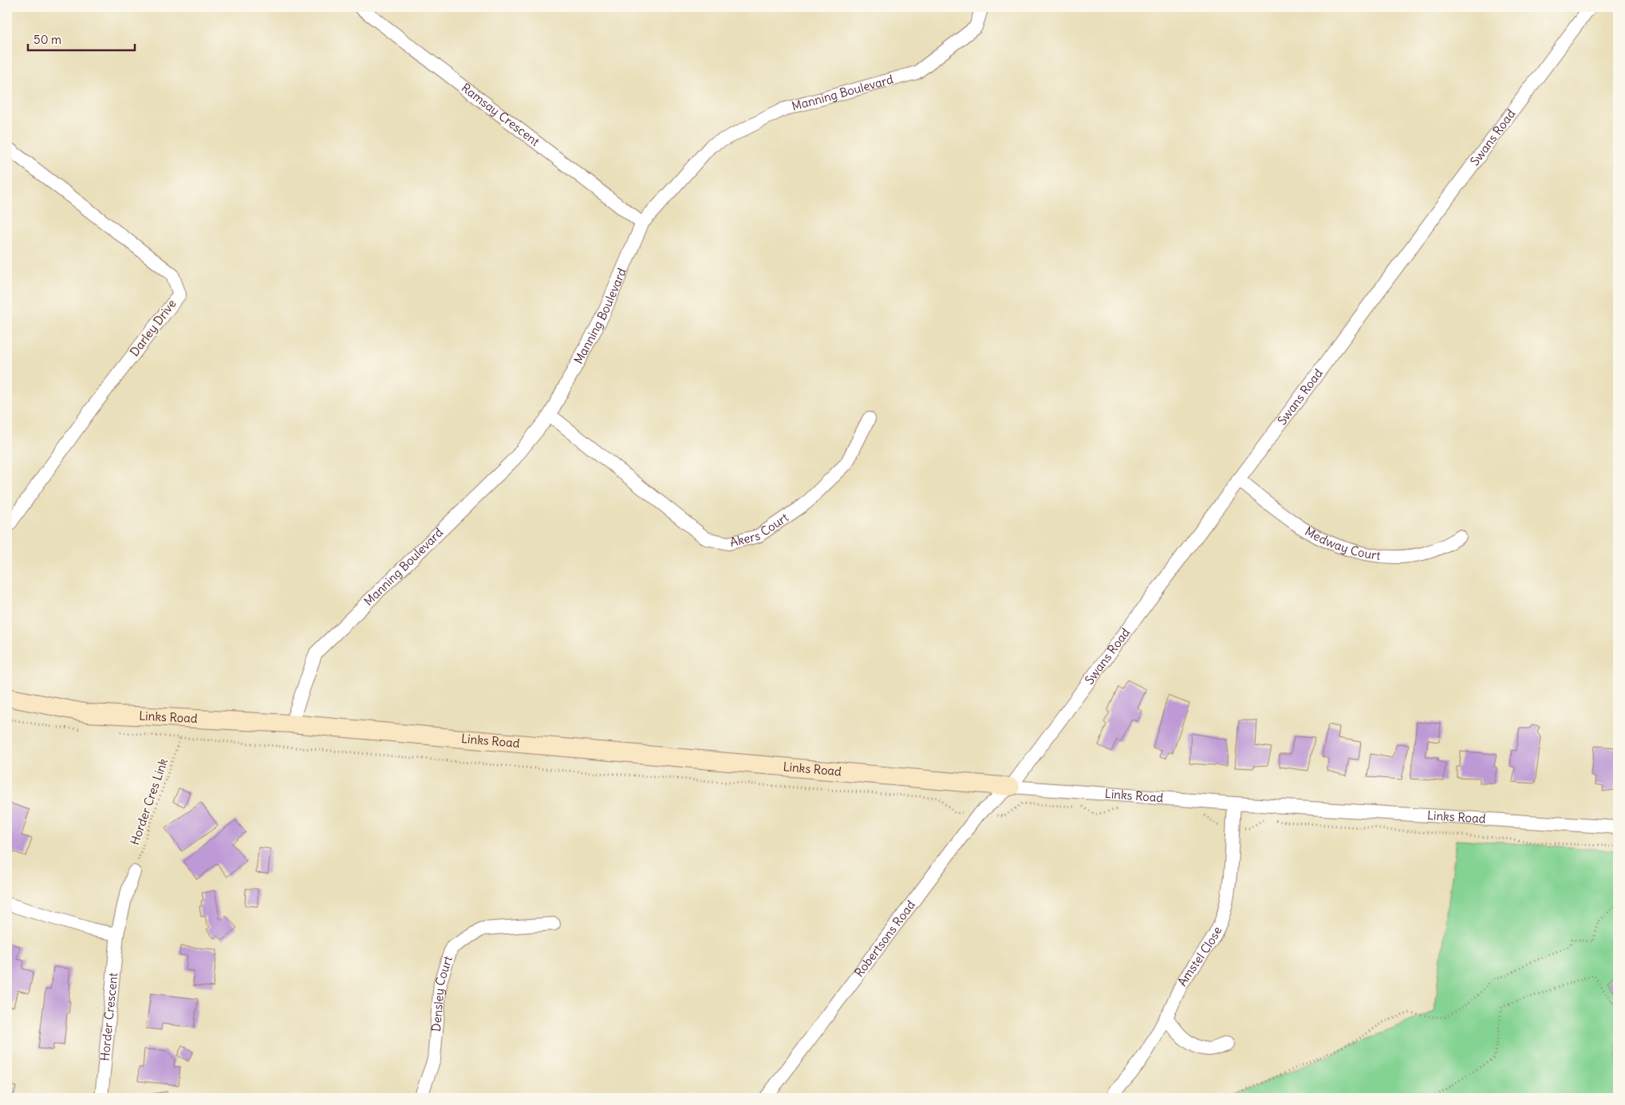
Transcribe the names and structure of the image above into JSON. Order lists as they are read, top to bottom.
{
  "streets": {
    "street": [
      "Manning Boulevard",
      "Ramsay Crescent",
      "Swans Road",
      "Darley Drive",
      "Akers Court",
      "Medway Court",
      "Links Road",
      "Robertsons Road",
      "Amstel Close",
      "Densley Court",
      "Horder Crescent"
    ],
    "path": ["Horder Cres Link"]
  },
  "crossings": [
    ["Manning Boulevard", "Ramsay Crescent"],
    ["Manning Boulevard", "Akers Court"],
    ["Manning Boulevard", "Links Road"],
    ["Swans Road", "Medway Court"],
    ["Swans Road", "Links Road"],
    ["Swans Road", "Robertsons Road"],
    ["Links Road", "Robertsons Road"],
    ["Links Road", "Amstel Close"],
    ["Horder Cres Link", "Horder Crescent"]
  ],
  "scale_bar": "50 m"
}
